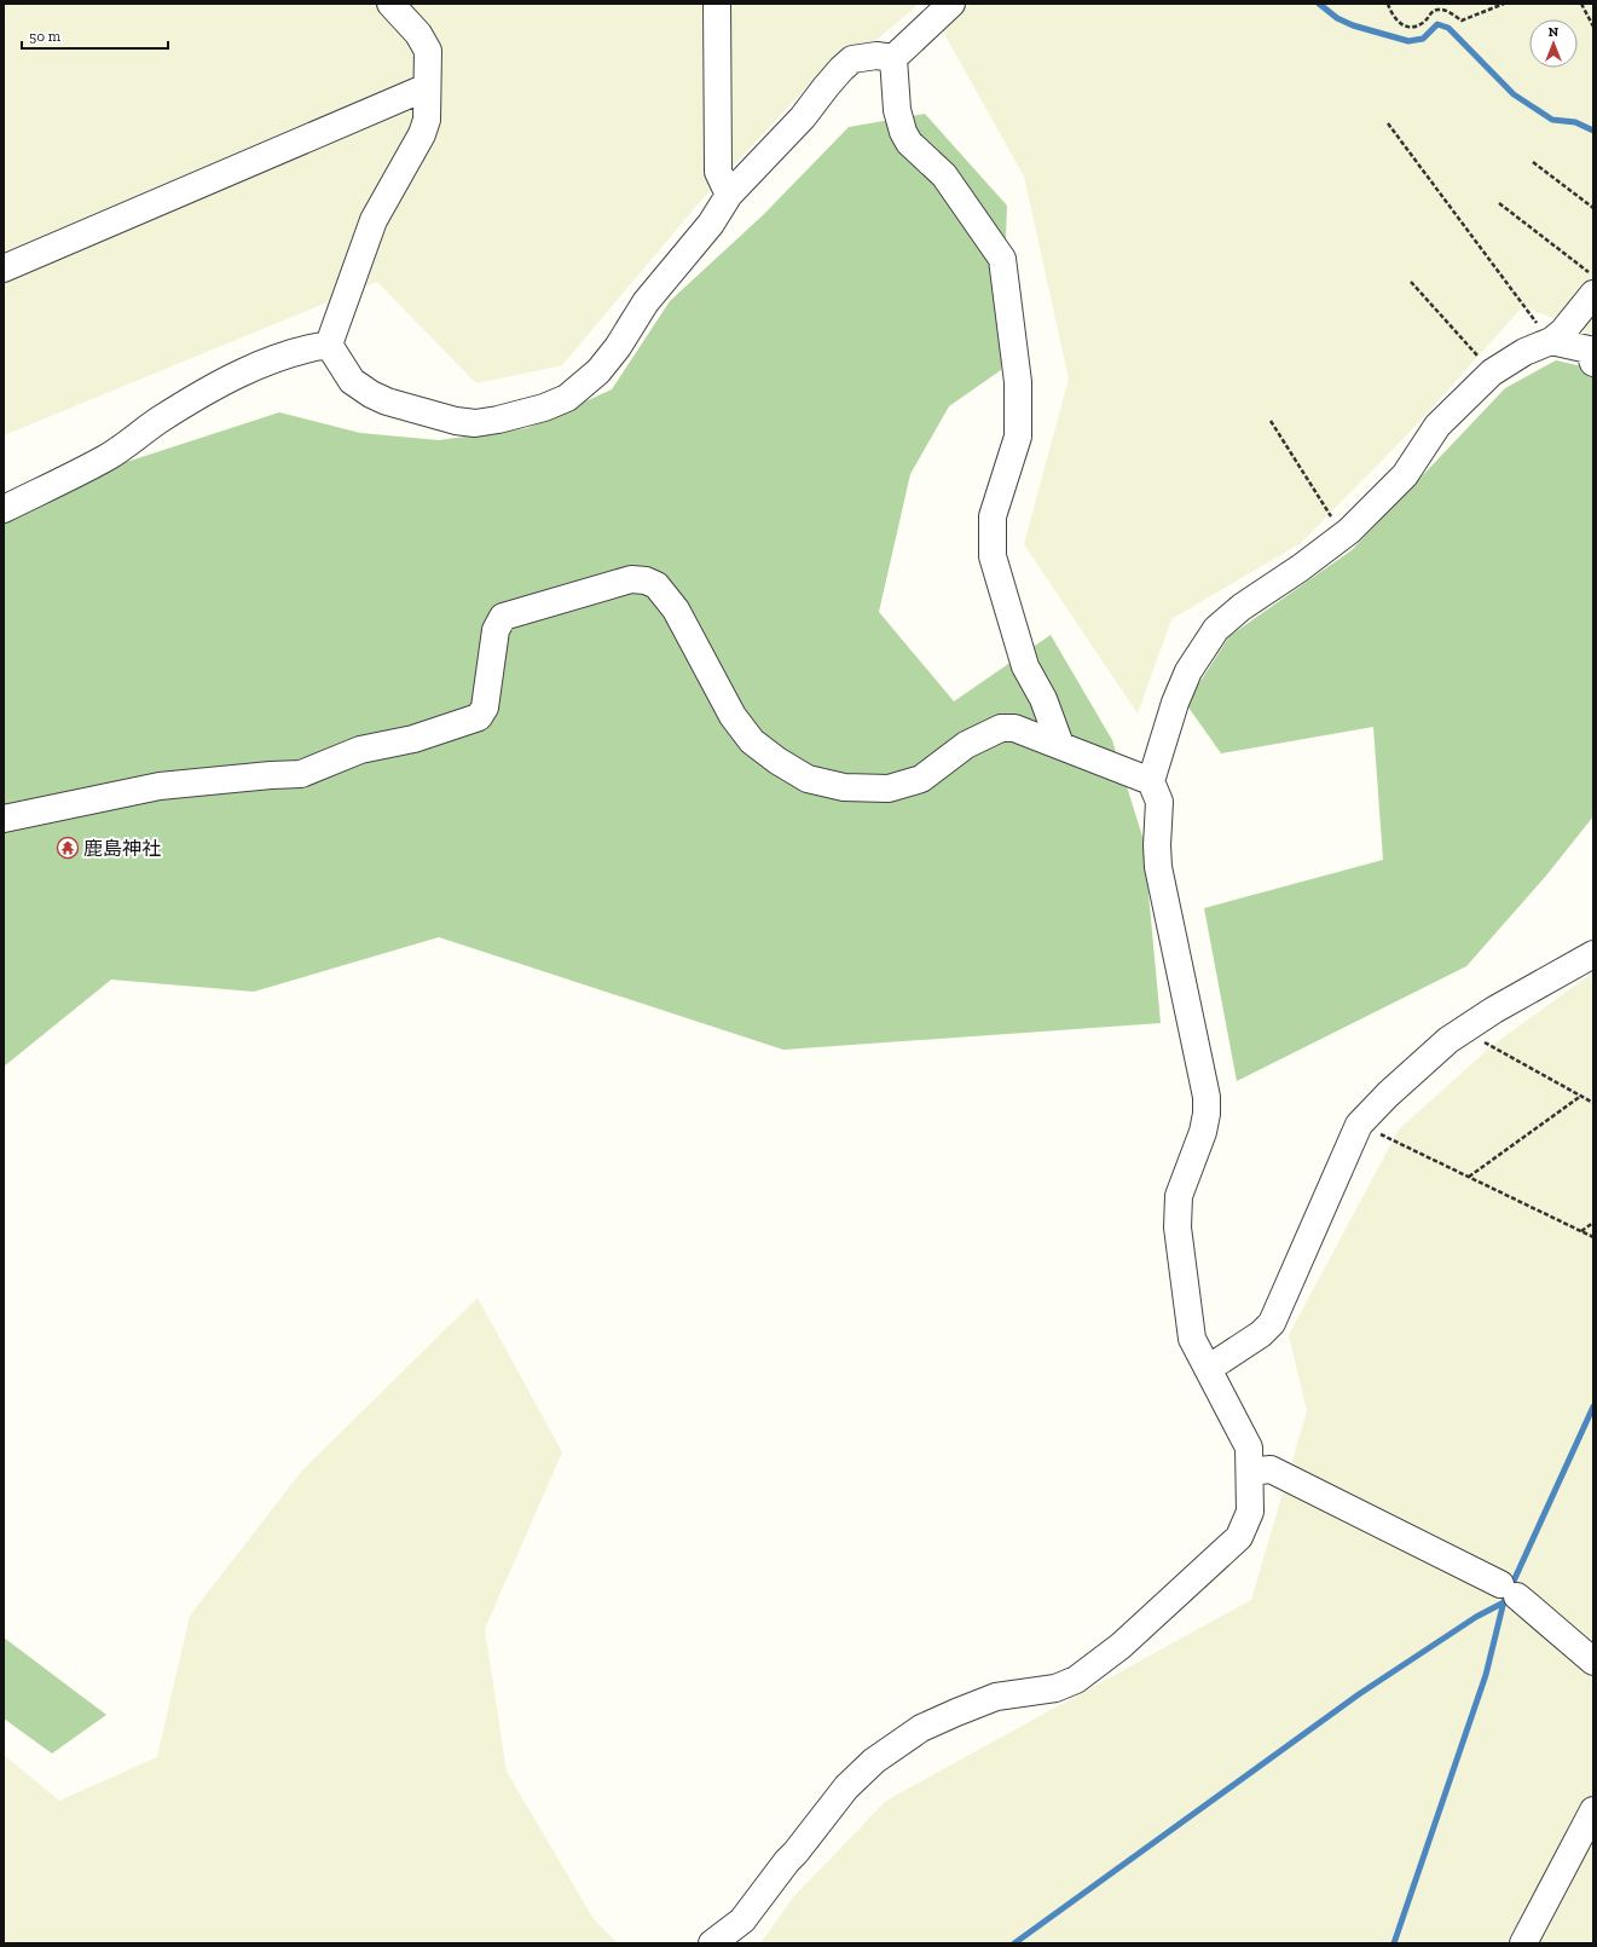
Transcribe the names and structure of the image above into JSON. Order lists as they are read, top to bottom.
{
  "places": {
    "temple": ["鹿島神社"]
  },
  "scale_bar": "50 m",
  "north": "top"
}
